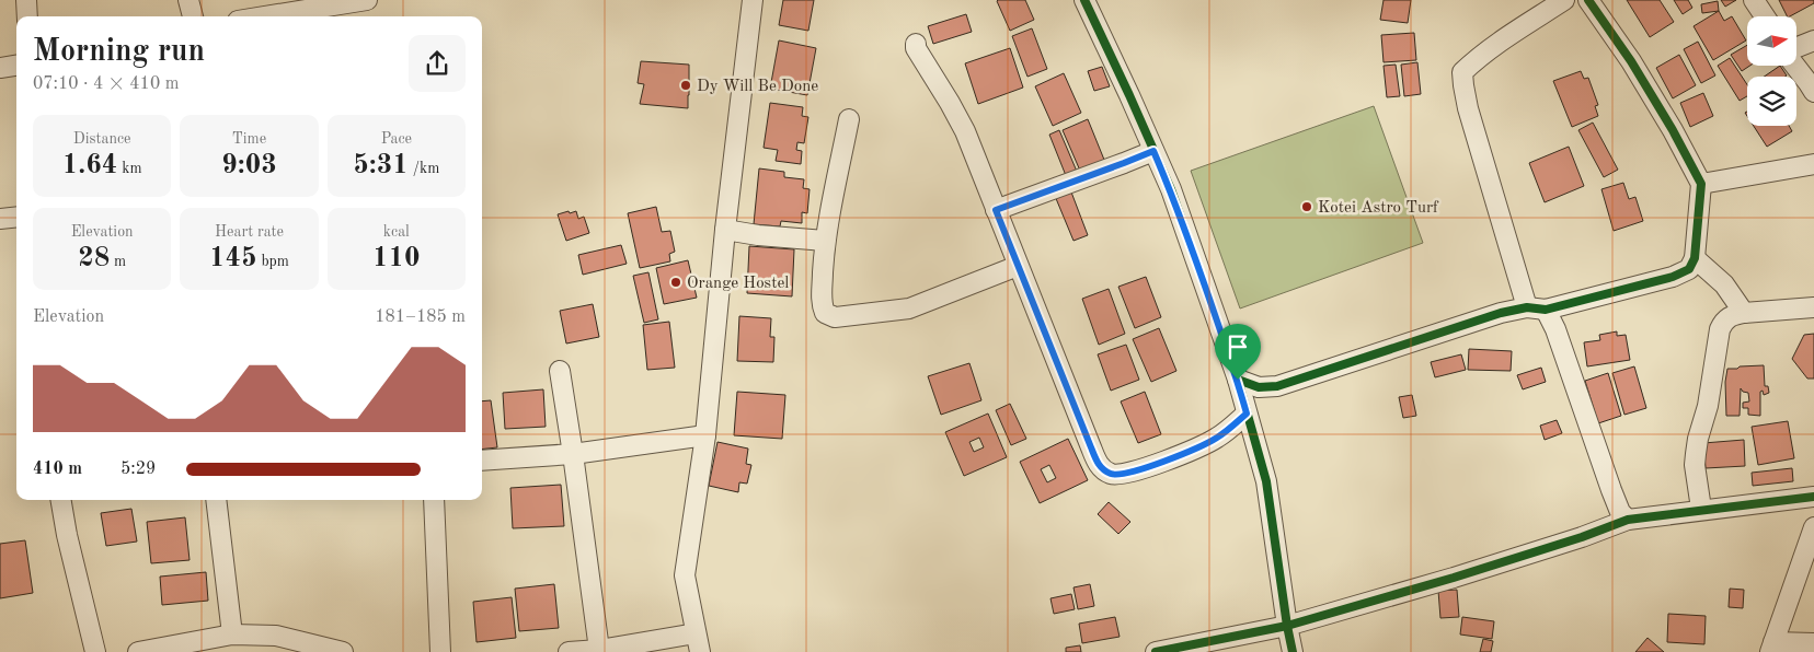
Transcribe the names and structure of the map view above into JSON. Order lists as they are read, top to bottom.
{
  "places": ["Dy Will Be Done", "Kotei Astro Turf", "Orange Hostel"],
  "north": "right",
  "page": {
    "heading": ["Morning run", "07:10 · 4 × 410 m"],
    "stats": [
      ["Distance", "1.64 km"],
      ["Time", "9:03"],
      ["Pace", "5:31 /km"],
      ["Elevation", "28 m"],
      ["Heart rate", "145 bpm"],
      ["kcal", "110"]
    ],
    "chart": ["Elevation", "181–185 m"],
    "list": [
      {
        "name": "410 m",
        "note": "5:29"
      }
    ]
  }
}
